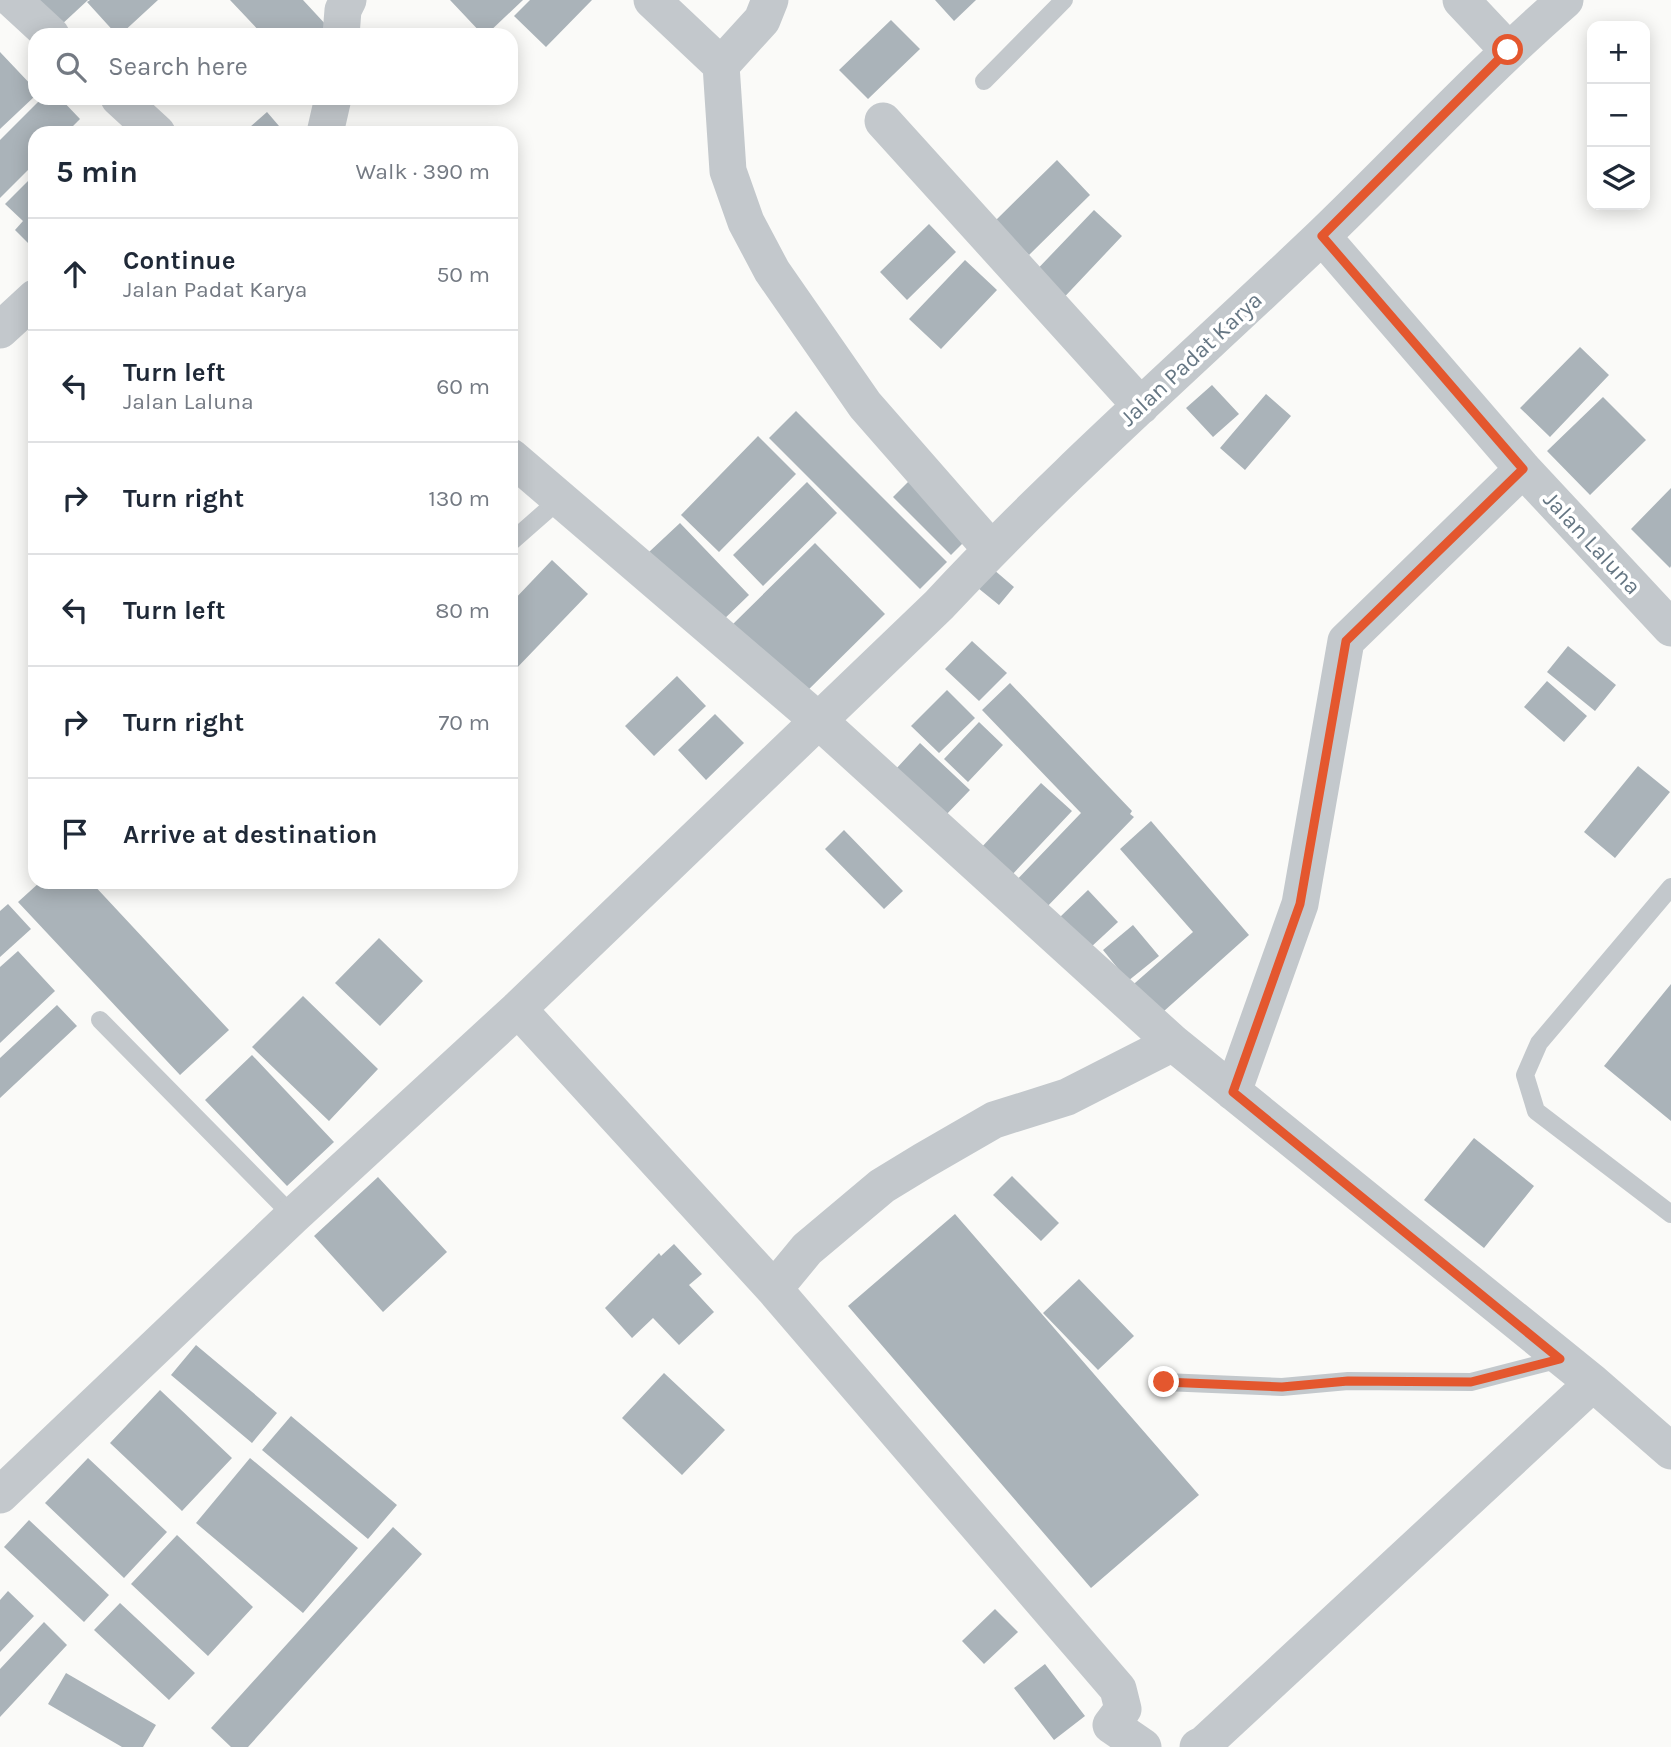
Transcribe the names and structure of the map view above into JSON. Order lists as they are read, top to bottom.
{
  "streets": {
    "street": ["Jalan Padat Karya", "Jalan Laluna"]
  },
  "crossings": [
    ["Jalan Padat Karya", "Jalan Laluna"]
  ],
  "page": {
    "map_buttons": ["+", "−"],
    "search": "Search here",
    "heading": ["5 min", "Walk · 390 m"],
    "list": [
      ["Continue", "Jalan Padat Karya", "50 m"],
      ["Turn left", "Jalan Laluna", "60 m"],
      ["Turn right", "130 m"],
      ["Turn left", "80 m"],
      ["Turn right", "70 m"],
      "Arrive at destination"
    ]
  }
}
